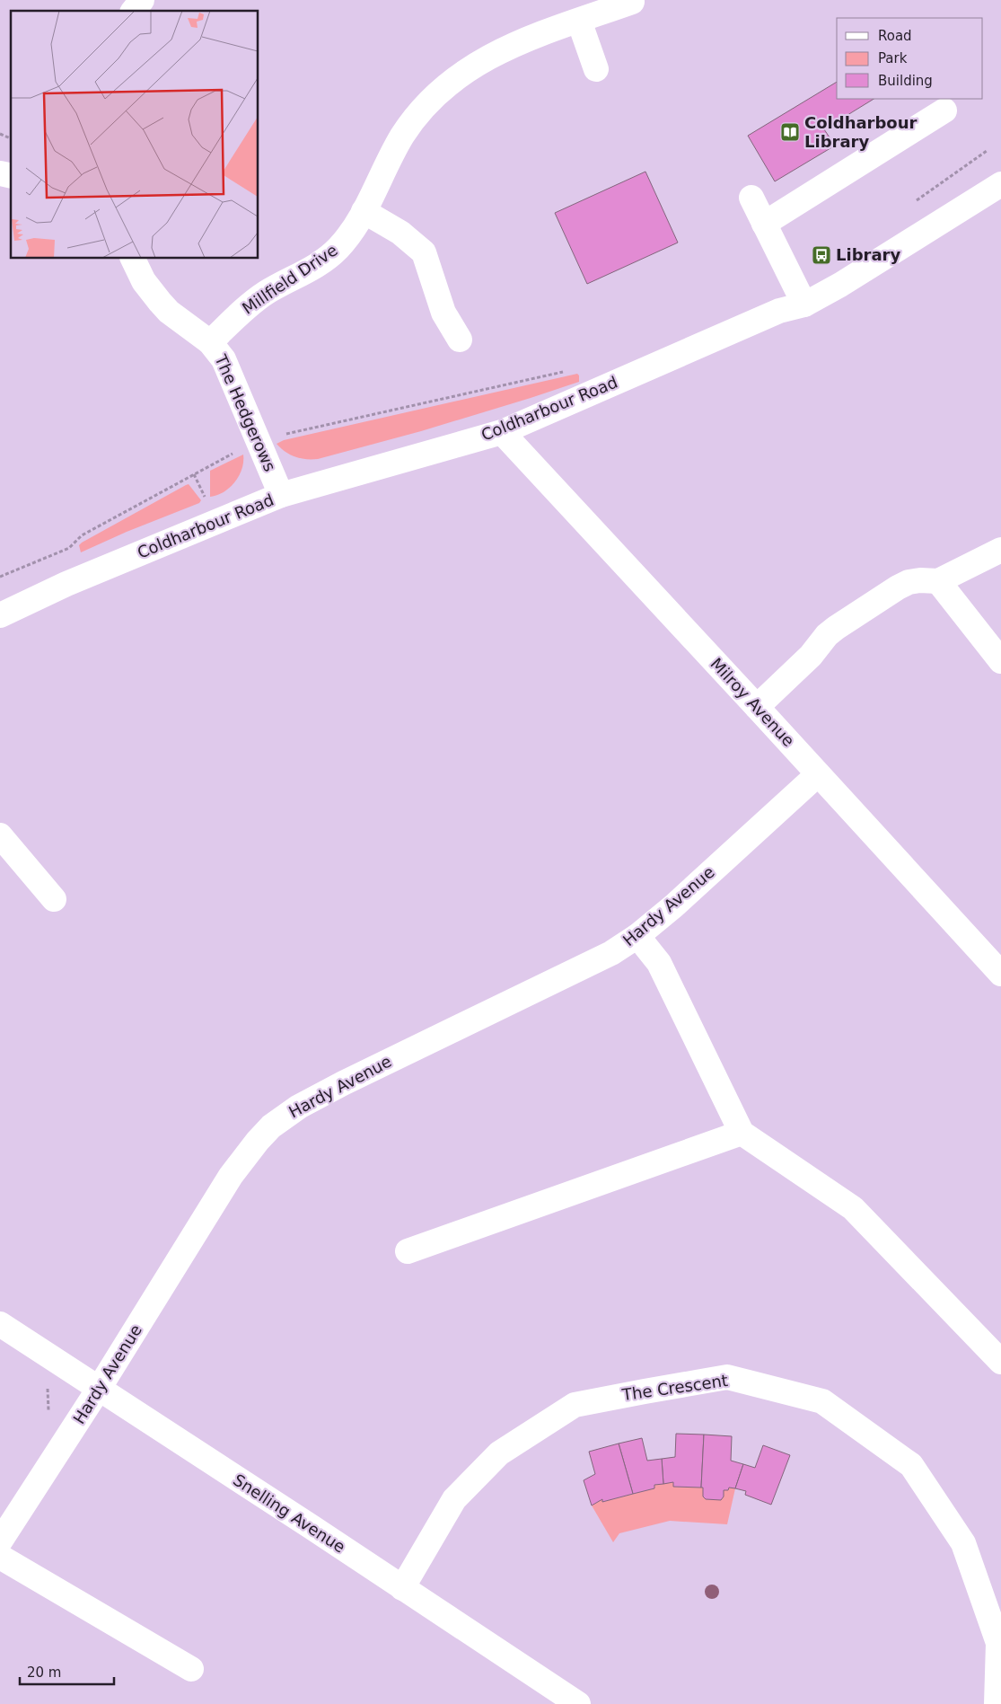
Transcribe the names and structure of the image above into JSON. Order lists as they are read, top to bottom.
{
  "streets": {
    "street": [
      "Millfield Drive",
      "Coldharbour Road",
      "The Hedgerows",
      "Milroy Avenue",
      "Hardy Avenue",
      "The Crescent",
      "Snelling Avenue"
    ]
  },
  "crossings": [
    ["Millfield Drive", "The Hedgerows"],
    ["Coldharbour Road", "The Hedgerows"],
    ["Coldharbour Road", "Milroy Avenue"],
    ["Milroy Avenue", "Hardy Avenue"],
    ["Hardy Avenue", "Snelling Avenue"],
    ["The Crescent", "Snelling Avenue"]
  ],
  "places": {
    "library": ["Coldharbour Library"],
    "bus stop": ["Library"]
  },
  "legend": ["Road", "Park", "Building"],
  "scale_bar": "20 m"
}
